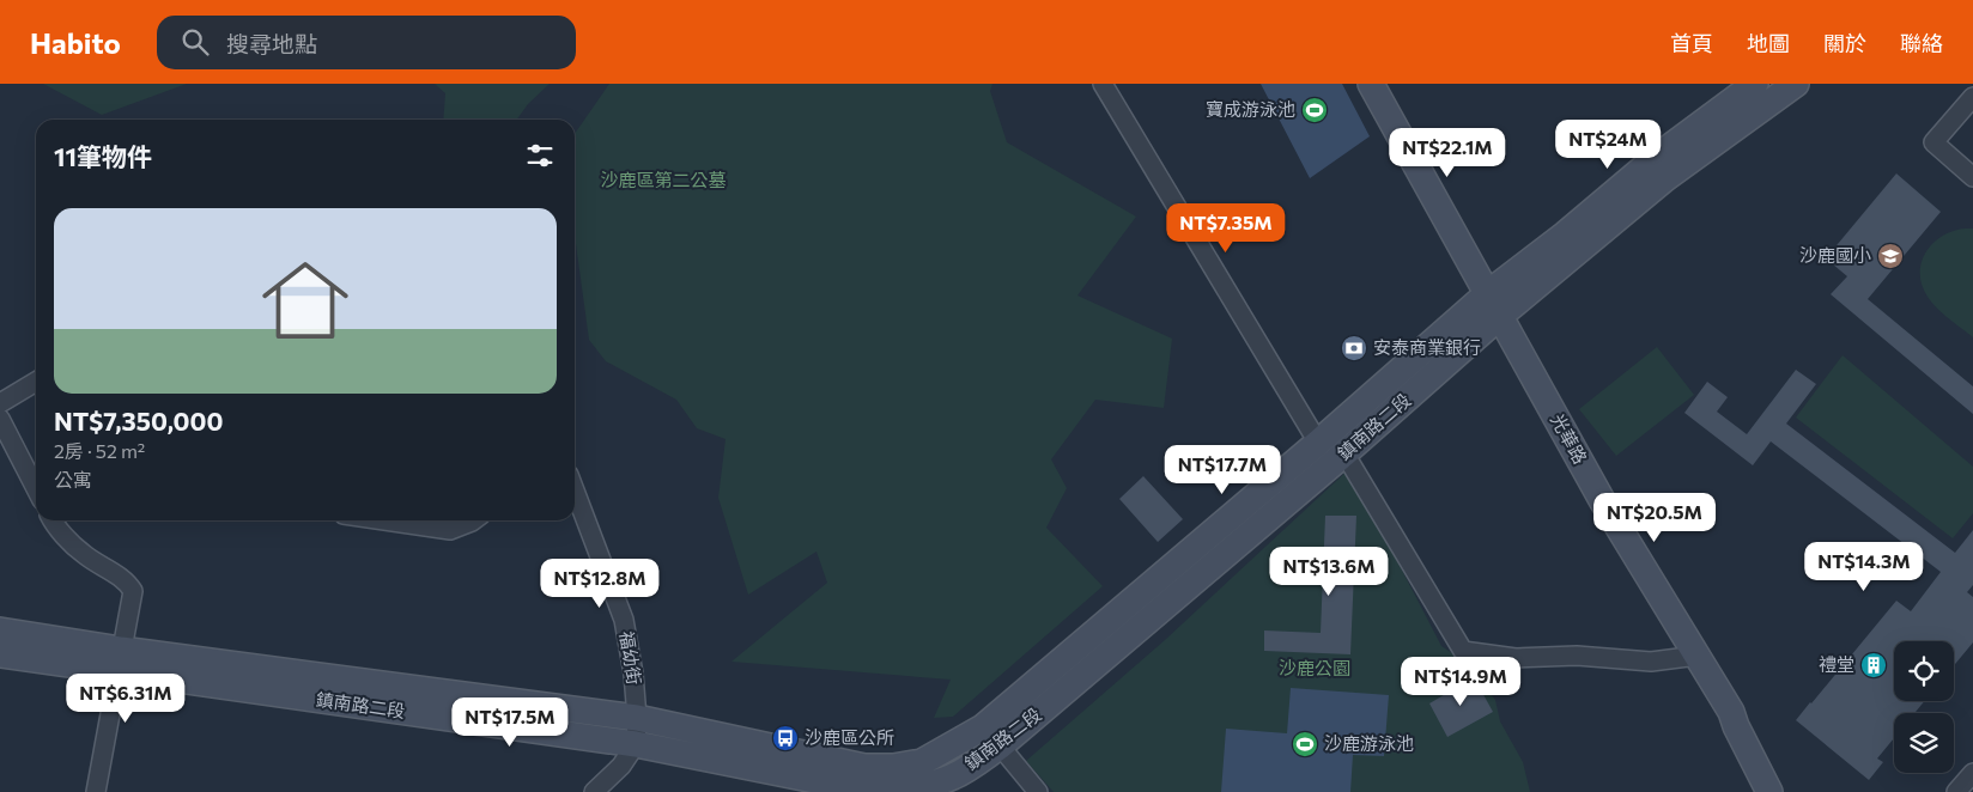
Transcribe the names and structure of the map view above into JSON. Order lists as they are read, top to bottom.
{
  "streets": {
    "street": ["鎮南路二段", "光華路", "福幼街"]
  },
  "crossings": [
    ["鎮南路二段", "光華路"],
    ["鎮南路二段", "福幼街"]
  ],
  "parks": ["沙鹿區第二公墓", "沙鹿公園"],
  "places": {
    "sports": ["寶成游泳池", "沙鹿游泳池"],
    "school or university": ["沙鹿國小"],
    "bank": ["安泰商業銀行"],
    "building": ["禮堂"],
    "bus stop": ["沙鹿區公所"]
  },
  "page": {
    "header": "Habito",
    "search": "搜尋地點",
    "nav": [
      "首頁",
      "地圖",
      "關於",
      "聯絡"
    ],
    "price": [
      "NT$24M",
      "NT$22.1M",
      "NT$7.35M",
      "NT$17.7M",
      "NT$20.5M",
      "NT$14.3M",
      "NT$13.6M",
      "NT$12.8M",
      "NT$14.9M",
      "NT$6.31M",
      "NT$17.5M"
    ],
    "heading": "11筆物件",
    "list": [
      {
        "name": "NT$7,350,000",
        "note": "2房 · 52 m² · 公寓"
      }
    ]
  }
}
